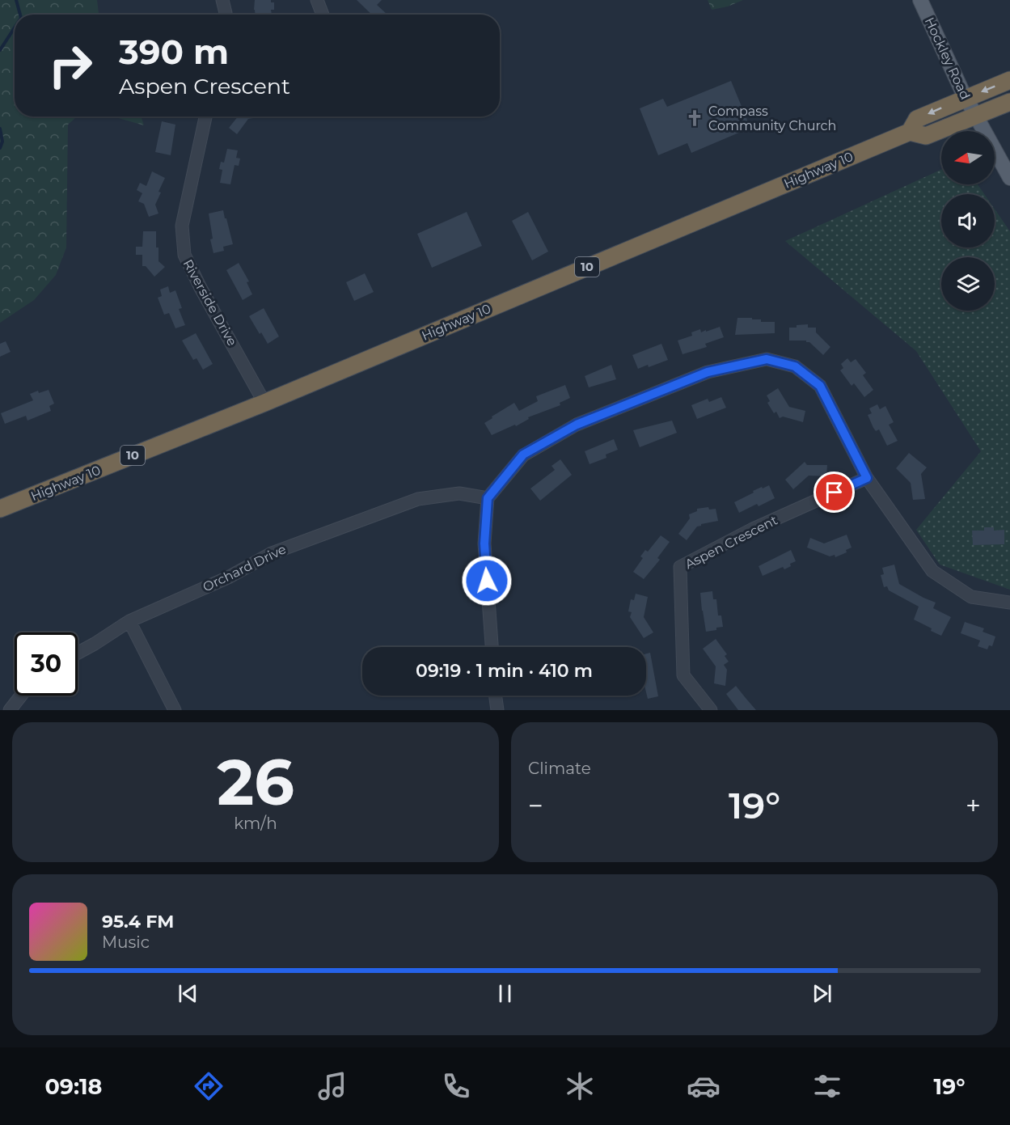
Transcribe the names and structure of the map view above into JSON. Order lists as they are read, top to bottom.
{
  "streets": {
    "highway": ["Highway 10", "10"],
    "main road": ["Hockley Road"],
    "street": ["Riverside Drive", "Aspen Crescent", "Orchard Drive"]
  },
  "crossings": [
    ["Hockley Road", "Highway 10"],
    ["Highway 10", "Riverside Drive"]
  ],
  "places": {
    "church": ["Compass Community Church"]
  },
  "north": "left",
  "page": {
    "turn": ["390 m", "Aspen Crescent"],
    "limit": "30",
    "trip": "09:19 · 1 min · 410 m",
    "tile": [
      ["26", "km/h"],
      "Climate"
    ],
    "heat": ["−", "19°", "+"],
    "song": ["95.4 FM", "Music"],
    "tabs": ["09:18", "19°"]
  }
}
